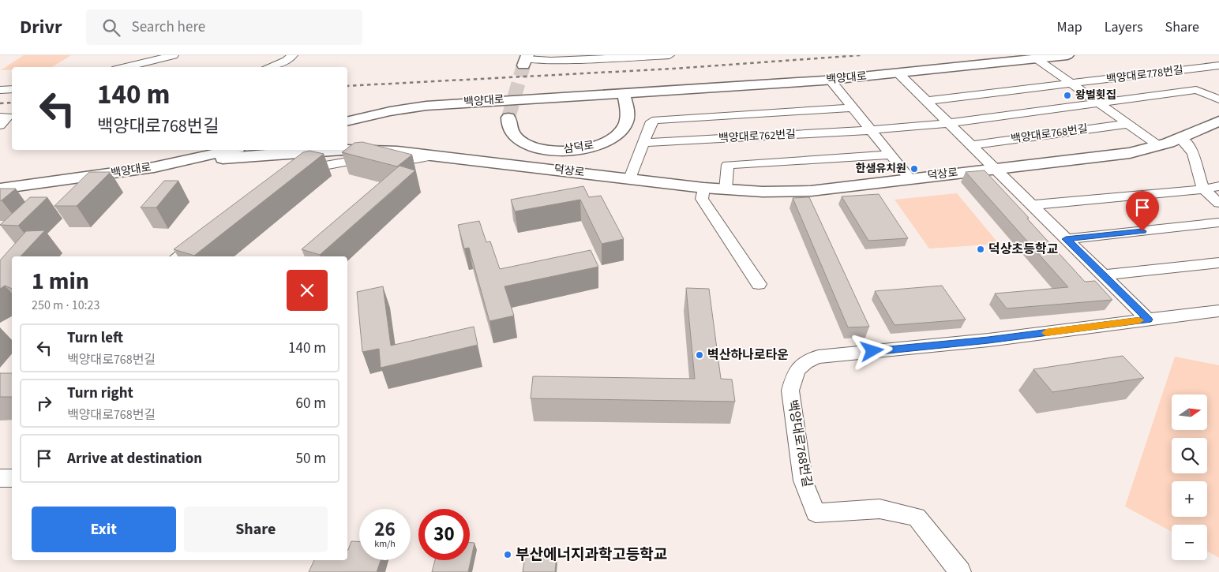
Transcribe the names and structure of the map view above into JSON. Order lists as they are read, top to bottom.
{
  "streets": {
    "main road": ["백양대로", "삼덕로", "덕상로"],
    "street": ["백양대로778번길", "백양대로768번길", "백양대로762번길"]
  },
  "crossings": [
    ["백양대로778번길", "백양대로"],
    ["백양대로778번길", "백양대로768번길"],
    ["백양대로778번길", "덕상로"],
    ["백양대로", "삼덕로"],
    ["백양대로", "덕상로"],
    ["백양대로768번길", "백양대로762번길"],
    ["백양대로762번길", "덕상로"]
  ],
  "places": [
    "왕벌횟집",
    "한샘유치원",
    "덕상초등학교",
    "벽산하나로타운",
    "부산에너지과학고등학교"
  ],
  "north": "right",
  "page": {
    "header": "Drivr",
    "search": "Search here",
    "nav": ["Map", "Layers", "Share"],
    "turn": ["140 m", "백양대로768번길"],
    "heading": ["1 min", "250 m · 10:23"],
    "list": [
      {
        "name": "Turn left",
        "note": "백양대로768번길",
        "value": "140 m"
      },
      {
        "name": "Turn right",
        "note": "백양대로768번길",
        "value": "60 m"
      },
      {
        "name": "Arrive at destination",
        "value": "50 m"
      }
    ],
    "map_buttons": ["+", "−"],
    "buttons": ["Exit", "Share"],
    "speed": "26 km/h",
    "limit": "30"
  }
}
